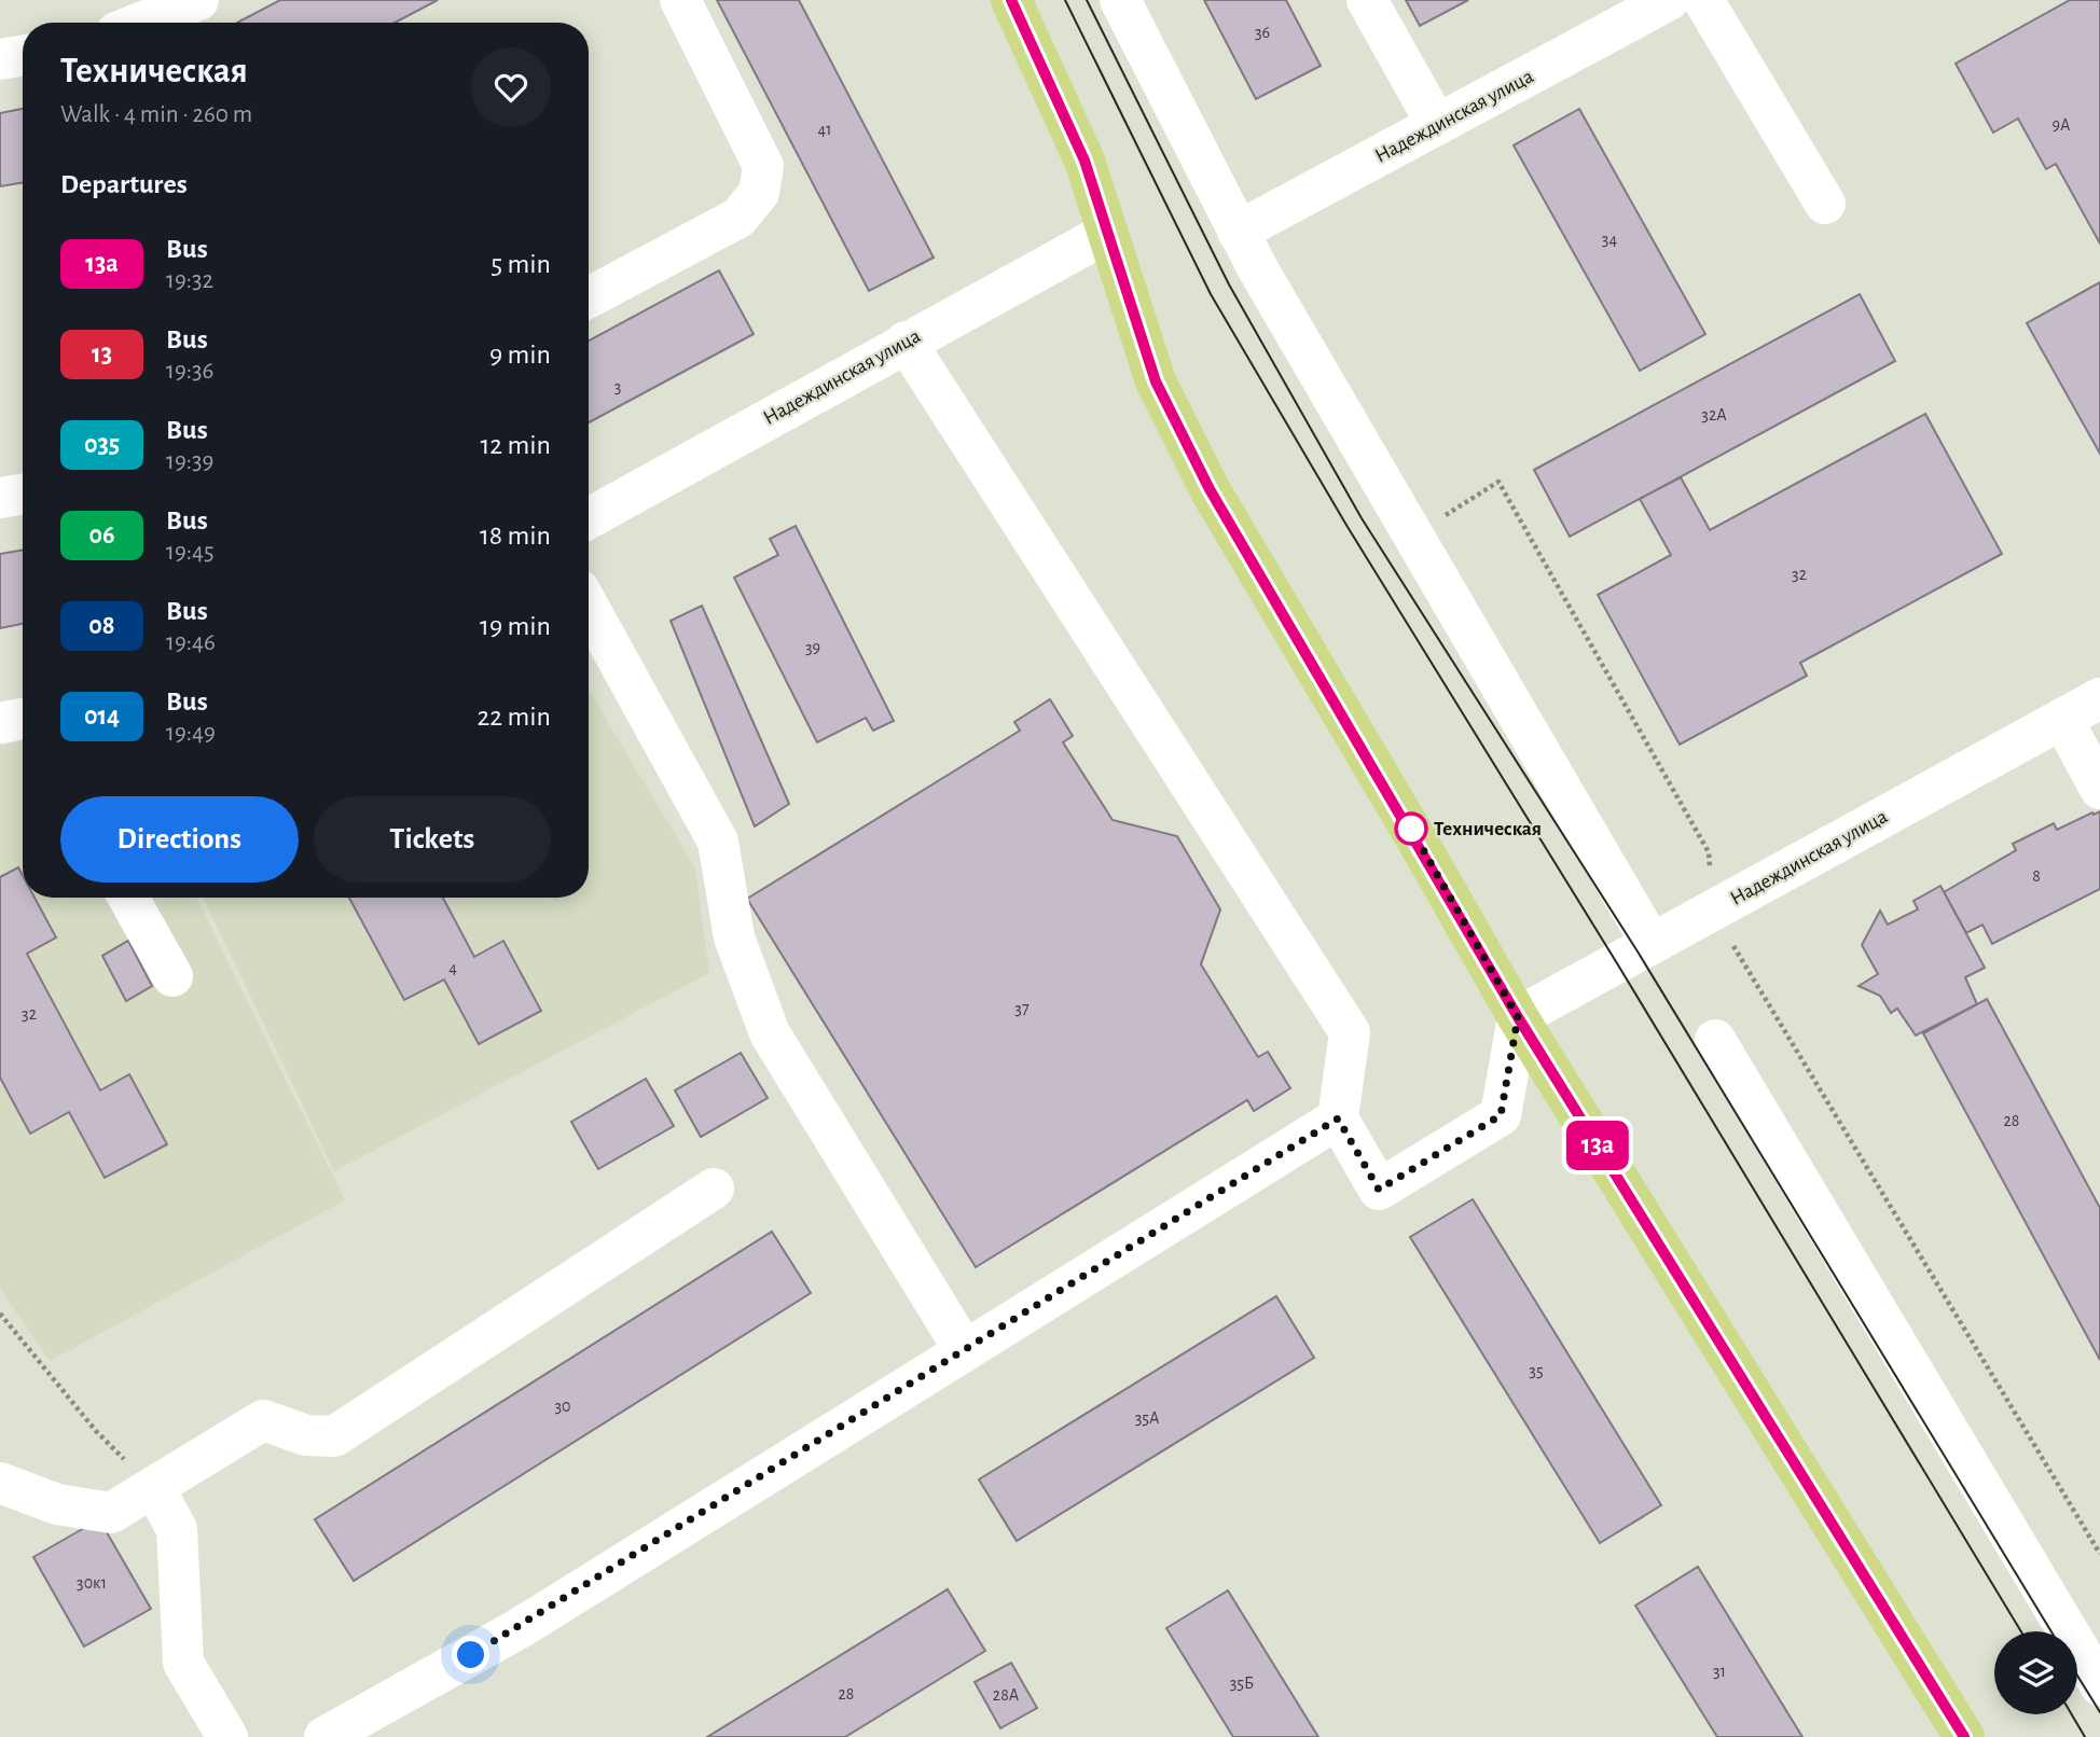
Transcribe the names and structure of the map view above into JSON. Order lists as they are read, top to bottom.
{
  "streets": {
    "street": ["Надеждинская улица"]
  },
  "places": ["Техническая"],
  "lines": ["bus line 13а"],
  "house_numbers": [
    "36",
    "9А",
    "41",
    "34",
    "3",
    "32А",
    "32",
    "39",
    "8",
    "4",
    "37",
    "32",
    "28",
    "35",
    "30",
    "35А",
    "30к1",
    "31",
    "35Б",
    "28",
    "28А"
  ],
  "page": {
    "on_map": "13а",
    "heading": [
      ["Техническая", "Walk · 4 min · 260 m"],
      "Departures"
    ],
    "list": [
      {
        "mark": "13а",
        "name": "Bus",
        "note": "19:32",
        "value": "5 min"
      },
      {
        "mark": "13",
        "name": "Bus",
        "note": "19:36",
        "value": "9 min"
      },
      {
        "mark": "035",
        "name": "Bus",
        "note": "19:39",
        "value": "12 min"
      },
      {
        "mark": "06",
        "name": "Bus",
        "note": "19:45",
        "value": "18 min"
      },
      {
        "mark": "08",
        "name": "Bus",
        "note": "19:46",
        "value": "19 min"
      },
      {
        "mark": "014",
        "name": "Bus",
        "note": "19:49",
        "value": "22 min"
      }
    ],
    "buttons": ["Directions", "Tickets"]
  }
}
